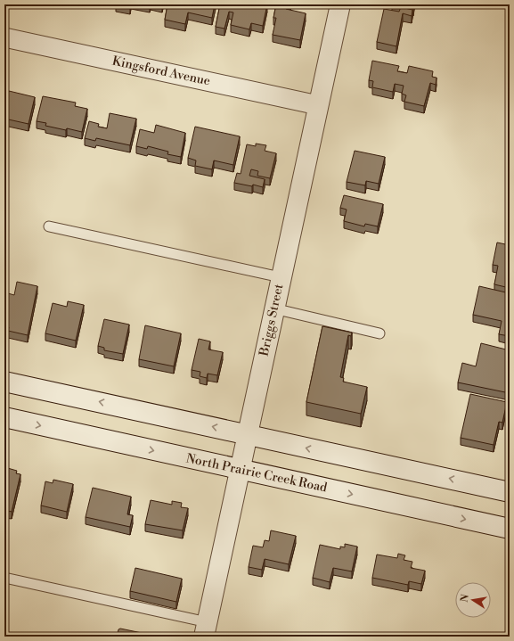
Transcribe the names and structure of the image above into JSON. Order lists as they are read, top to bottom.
{
  "streets": {
    "main road": ["Briggs Street", "North Prairie Creek Road"],
    "street": ["Kingsford Avenue"]
  },
  "crossings": [
    ["Kingsford Avenue", "Briggs Street"],
    ["Briggs Street", "North Prairie Creek Road"]
  ],
  "north": "left"
}
